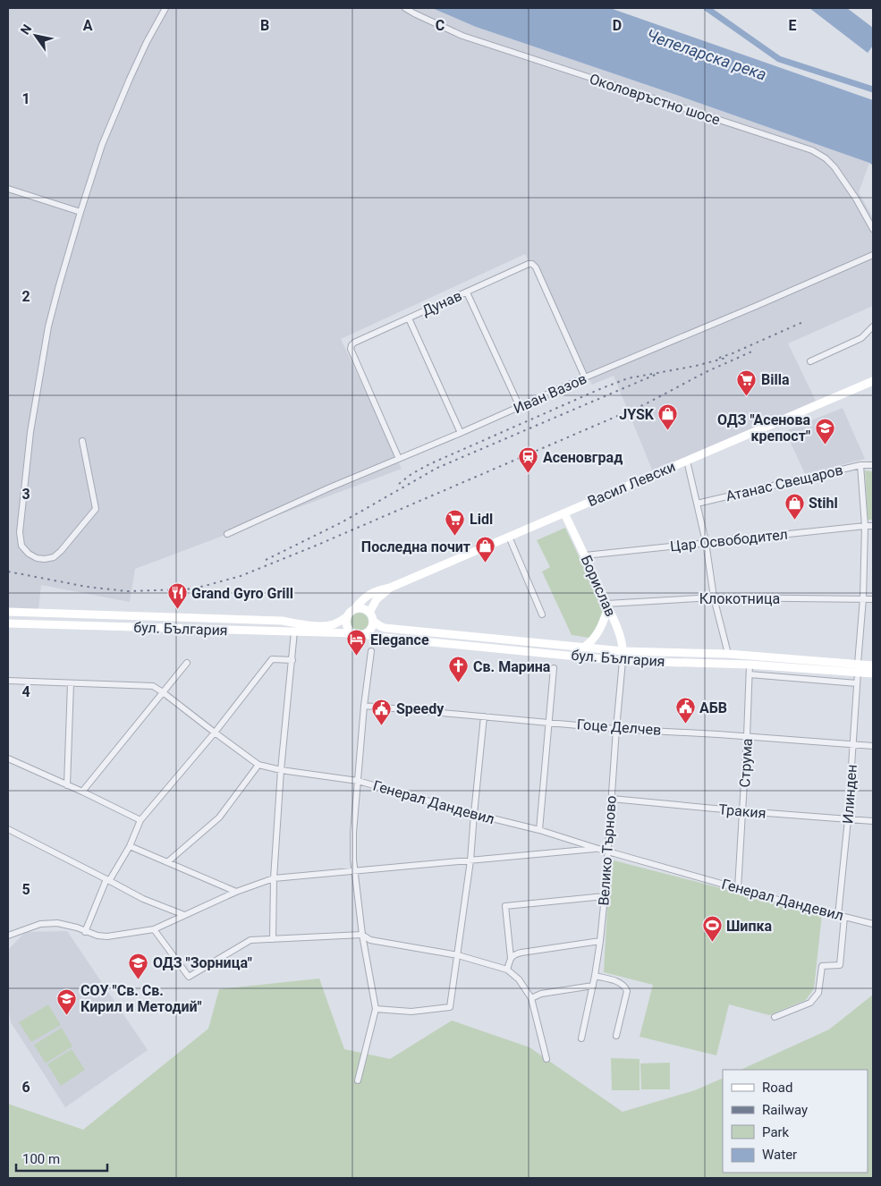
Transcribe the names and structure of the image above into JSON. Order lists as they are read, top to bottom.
{
  "streets": {
    "main road": ["Васил Левски", "Борислав", "бул. България"],
    "street": [
      "Околовръстно шосе",
      "Дунав",
      "Иван Вазов",
      "Атанас Свещаров",
      "Цар Освободител",
      "Клокотница",
      "Гоце Делчев",
      "Струма",
      "Илинден",
      "Генерал Дандевил",
      "Тракия",
      "Велико Търново"
    ]
  },
  "crossings": [
    ["Дунав", "Иван Вазов"],
    ["Атанас Свещаров", "Илинден"],
    ["Васил Левски", "Борислав"],
    ["Васил Левски", "бул. България"],
    ["Цар Освободител", "Борислав"],
    ["Цар Освободител", "Илинден"],
    ["Борислав", "Клокотница"],
    ["Борислав", "бул. България"],
    ["Борислав", "Велико Търново"],
    ["Клокотница", "Илинден"],
    ["бул. България", "Струма"],
    ["бул. България", "Илинден"],
    ["бул. България", "Велико Търново"],
    ["Гоце Делчев", "Струма"],
    ["Гоце Делчев", "Илинден"],
    ["Гоце Делчев", "Велико Търново"],
    ["Струма", "Генерал Дандевил"],
    ["Струма", "Тракия"],
    ["Илинден", "Генерал Дандевил"],
    ["Илинден", "Тракия"],
    ["Генерал Дандевил", "Велико Търново"],
    ["Тракия", "Велико Търново"]
  ],
  "water": ["Чепеларска река"],
  "places": {
    "supermarket": ["Billa", "Lidl"],
    "shop": ["JYSK", "Stihl", "Последна почит"],
    "school or university": ["ОДЗ \"Асенова крепост\"", "ОДЗ \"Зорница\"", "СОУ \"Св. Св. Кирил и Методий\""],
    "station": ["Асеновград"],
    "restaurant": ["Grand Gyro Grill"],
    "hotel": ["Elegance"],
    "church": ["Св. Марина"],
    "public building": ["АБВ", "Speedy"],
    "sports": ["Шипка"]
  },
  "legend": [
    "Road",
    "Railway",
    "Park",
    "Water"
  ],
  "scale_bar": "100 m",
  "north": "top left",
  "grid": {
    "columns": [
      "A",
      "B",
      "C",
      "D",
      "E"
    ],
    "rows": [
      "1",
      "2",
      "3",
      "4",
      "5",
      "6"
    ]
  }
}
